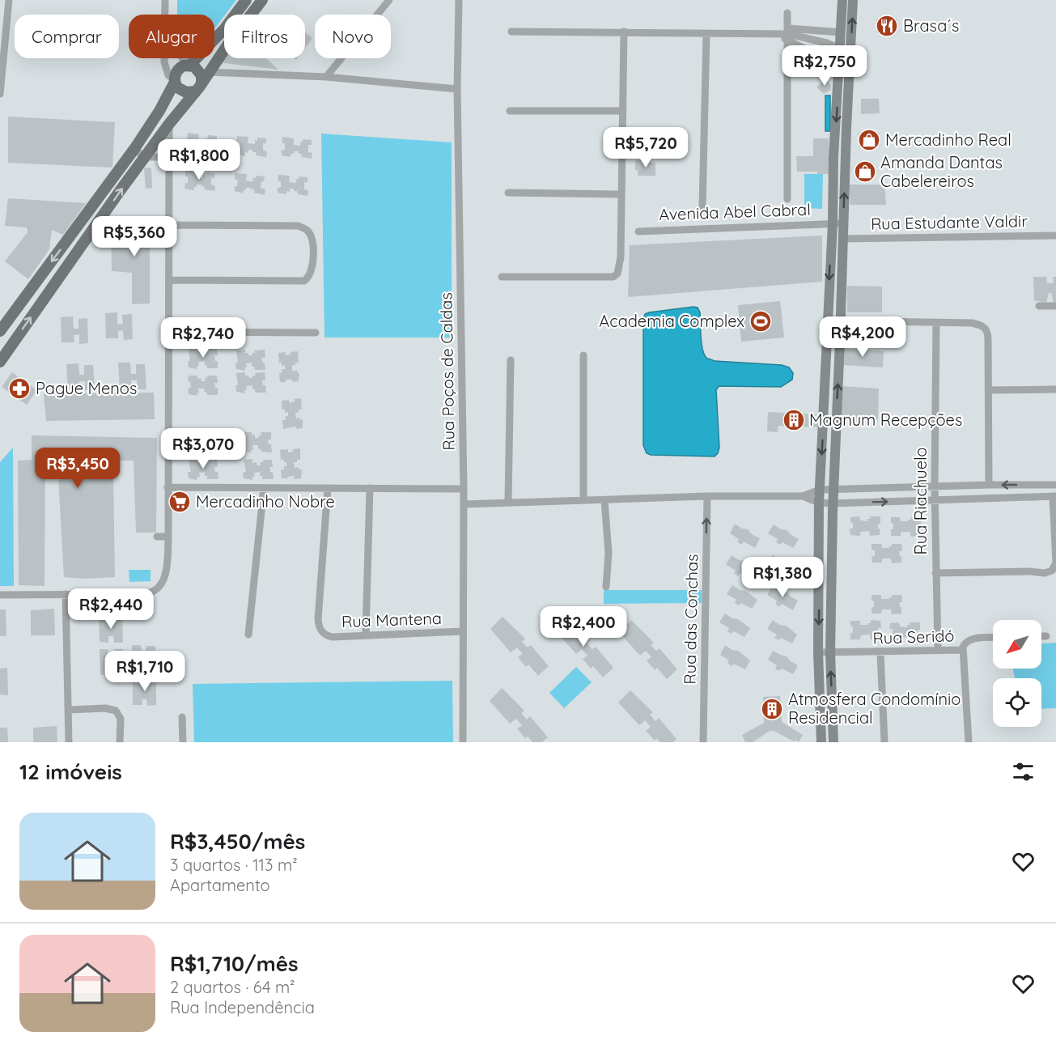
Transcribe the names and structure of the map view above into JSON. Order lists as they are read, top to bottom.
{
  "streets": {
    "main road": ["Avenida Abel Cabral"],
    "street": [
      "Rua Estudante Valdir",
      "Rua Poços de Caldas",
      "Rua Riachuelo",
      "Rua das Conchas",
      "Rua Mantena",
      "Rua Seridó"
    ]
  },
  "crossings": [
    ["Avenida Abel Cabral", "Rua Seridó"],
    ["Rua Poços de Caldas", "Rua Mantena"],
    ["Rua Riachuelo", "Rua Seridó"]
  ],
  "one_way": ["Rua das Conchas"],
  "places": {
    "restaurant": ["Brasa´s"],
    "shop": ["Mercadinho Real", "Amanda Dantas Cabelereiros"],
    "sports": ["Academia Complex"],
    "pharmacy": ["Pague Menos"],
    "building": ["Magnum Recepções", "Atmosfera Condomínio Residencial"],
    "supermarket": ["Mercadinho Nobre"]
  },
  "north": "bottom left",
  "page": {
    "chip": [
      "Comprar",
      "Alugar",
      "Filtros",
      "Novo"
    ],
    "price": [
      "R$2,750",
      "R$5,720",
      "R$1,800",
      "R$5,360",
      "R$4,200",
      "R$2,740",
      "R$3,070",
      "R$3,450",
      "R$1,380",
      "R$2,440",
      "R$2,400",
      "R$1,710"
    ],
    "heading": "12 imóveis",
    "list": [
      {
        "name": "R$3,450/mês",
        "note": "3 quartos · 113 m² · Apartamento"
      },
      {
        "name": "R$1,710/mês",
        "note": "2 quartos · 64 m² · Rua Independência"
      }
    ]
  }
}
